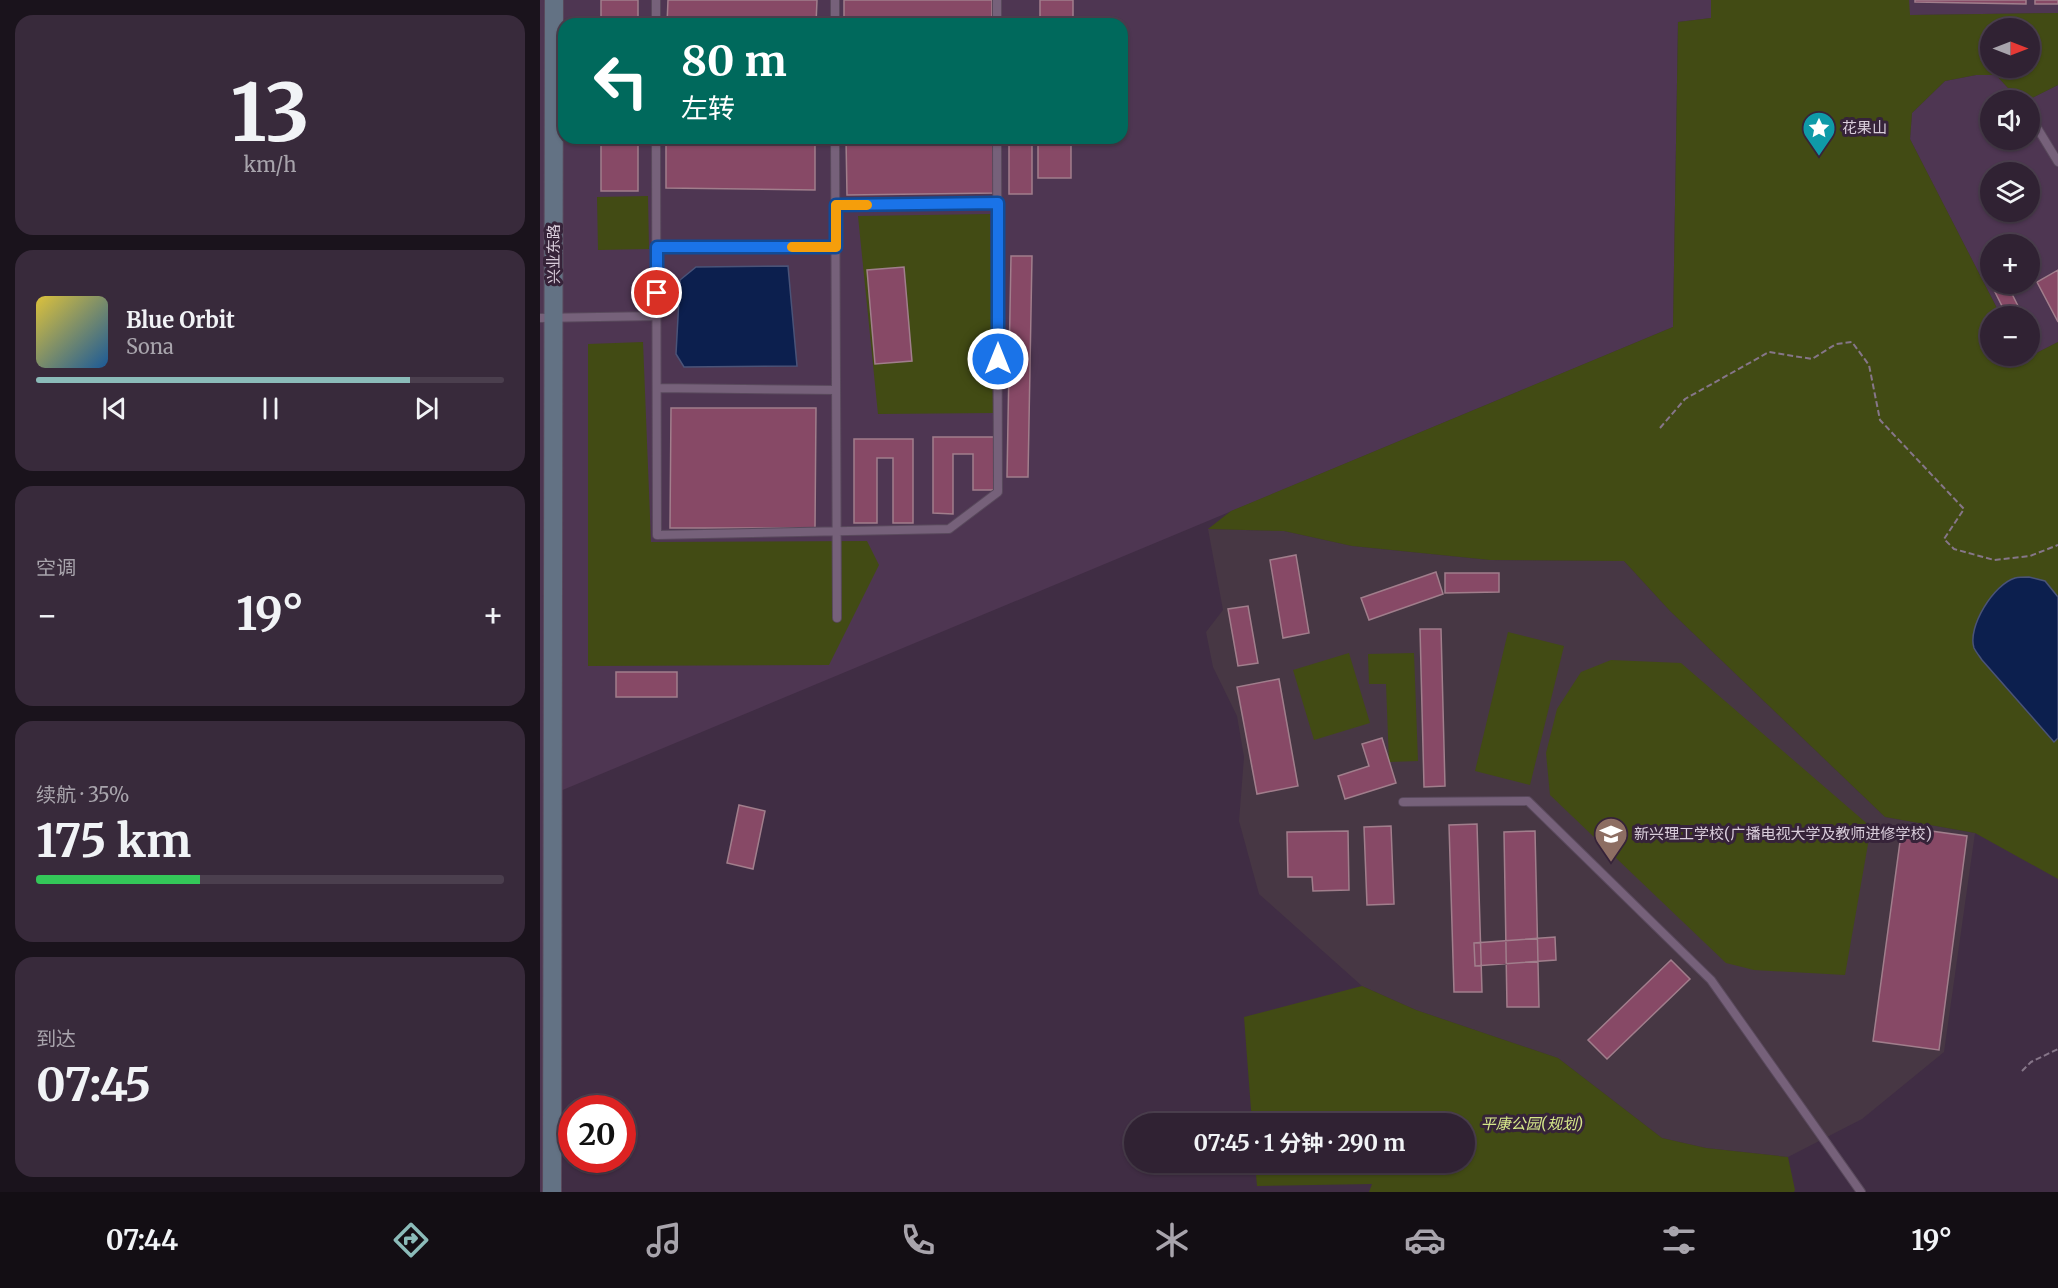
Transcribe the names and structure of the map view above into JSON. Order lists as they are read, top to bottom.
{
  "streets": {
    "street": ["兴业东路"]
  },
  "parks": ["平康公园(规划)"],
  "places": {
    "place": ["花果山"],
    "school or university": ["新兴理工学校(广播电视大学及教师进修学校)"]
  },
  "north": "right",
  "page": {
    "tile": [
      ["13", "km/h"],
      "空调",
      ["续航 · 35%", "175 km"],
      ["到达", "07:45"]
    ],
    "map_buttons": ["+", "−"],
    "turn": ["80 m", "左转"],
    "song": ["Blue Orbit", "Sona"],
    "heat": ["−", "19°", "+"],
    "limit": "20",
    "trip": "07:45 · 1 分钟 · 290 m",
    "tabs": ["07:44", "19°"]
  }
}
